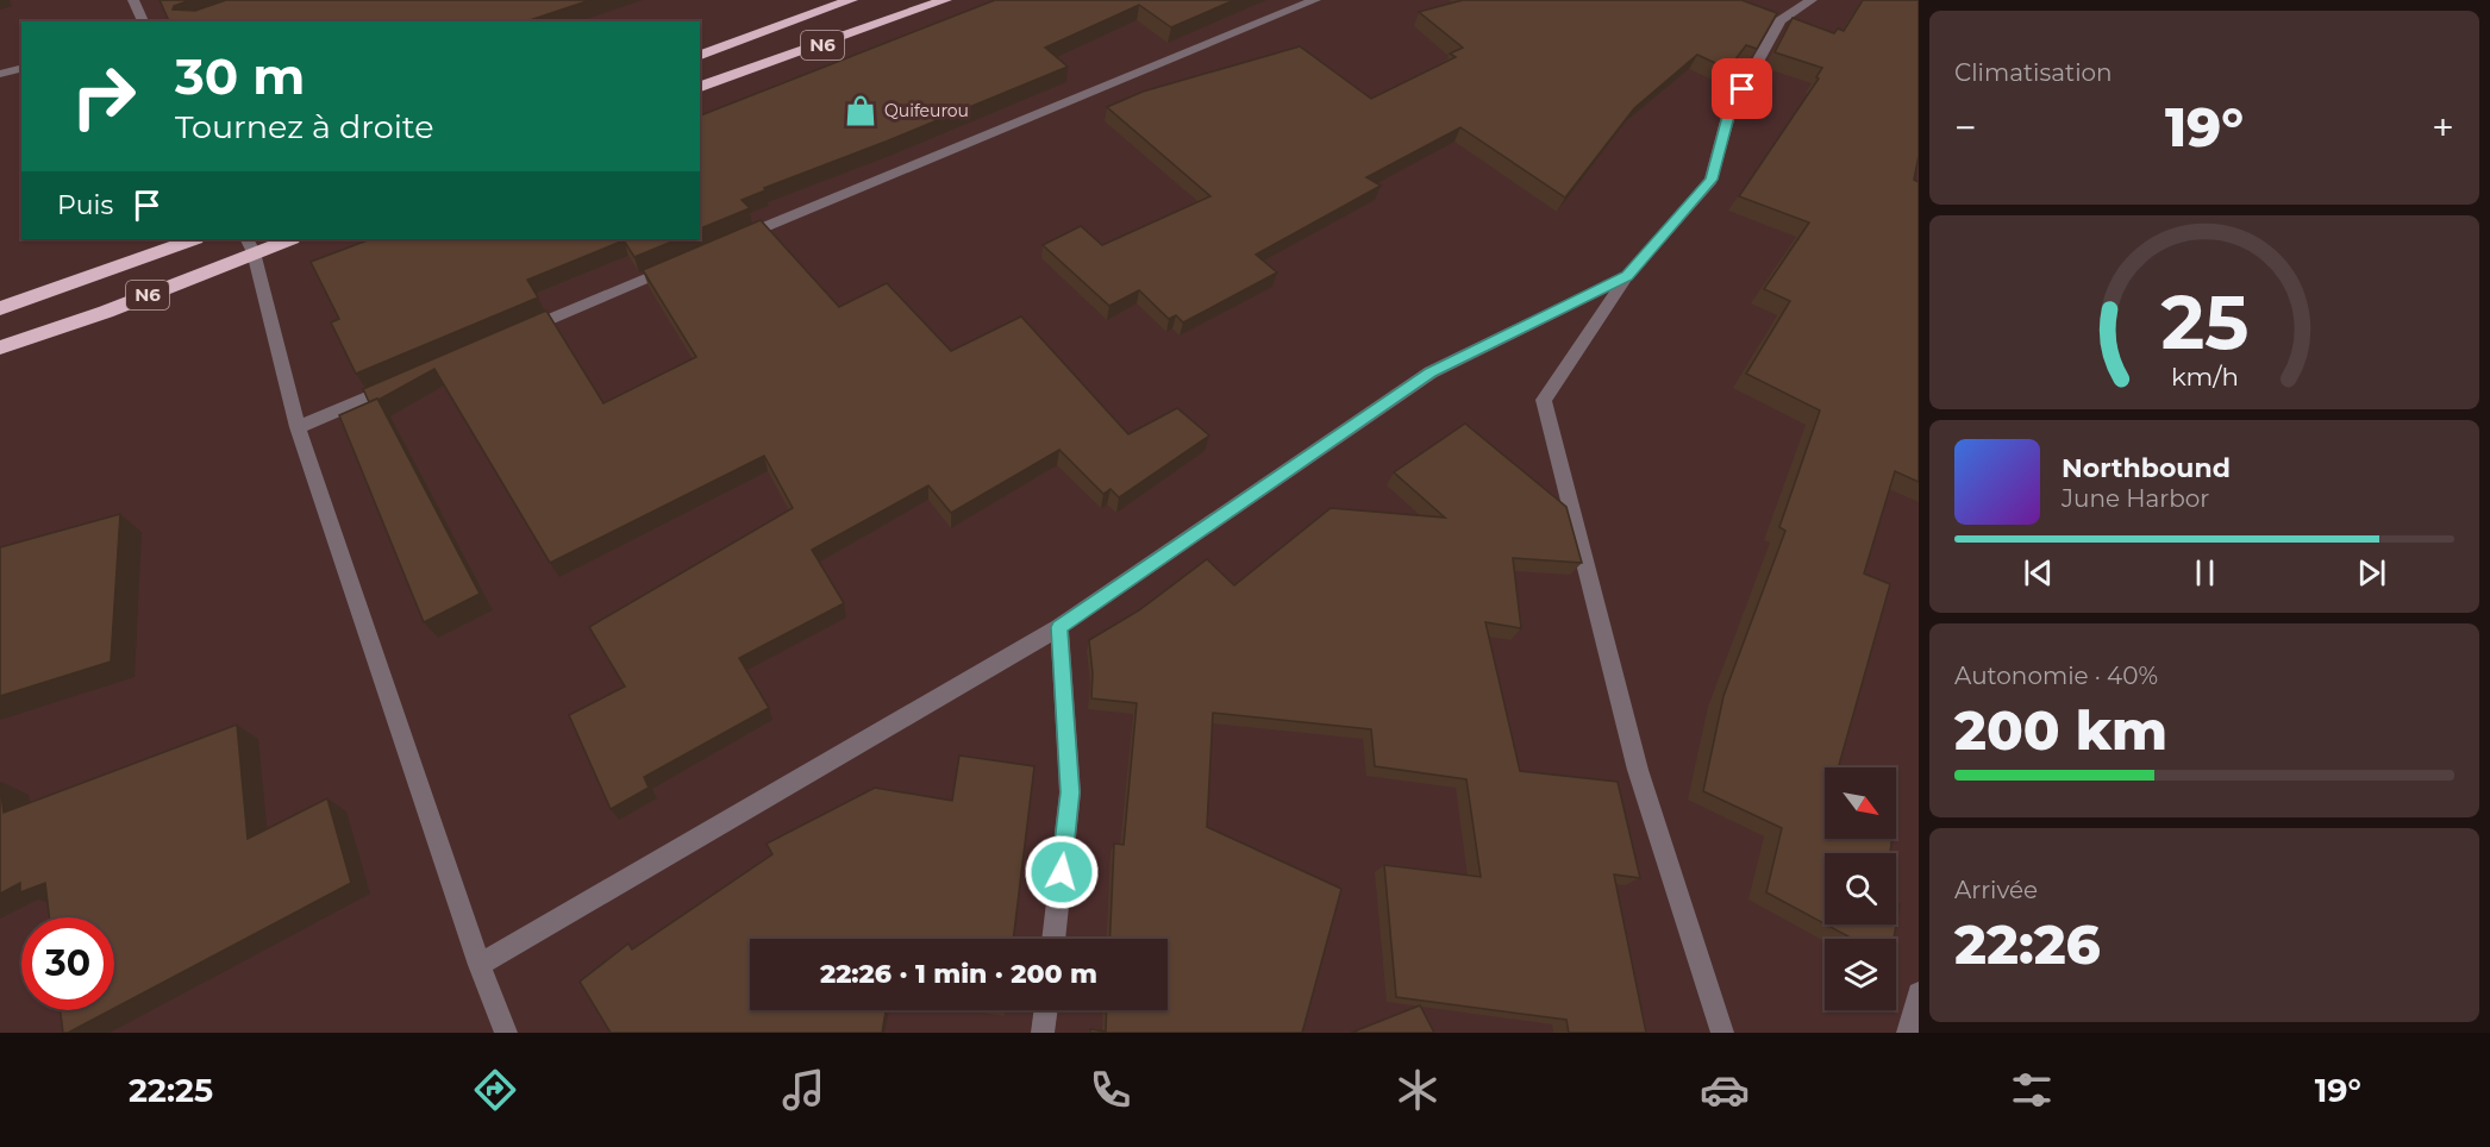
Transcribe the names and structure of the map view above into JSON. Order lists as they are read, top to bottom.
{
  "streets": {
    "highway": ["N6"]
  },
  "places": {
    "shop": ["Quifeurou"]
  },
  "north": "bottom right",
  "page": {
    "tile": [
      "Climatisation",
      ["Autonomie · 40%", "200 km"],
      ["Arrivée", "22:26"]
    ],
    "turn": ["30 m", "Tournez à droite"],
    "heat": ["−", "19°", "+"],
    "then": "Puis",
    "song": ["Northbound", "June Harbor"],
    "limit": "30",
    "trip": "22:26 · 1 min · 200 m",
    "tabs": ["22:25", "19°"],
    "gauge": ["25", "km/h"]
  }
}
